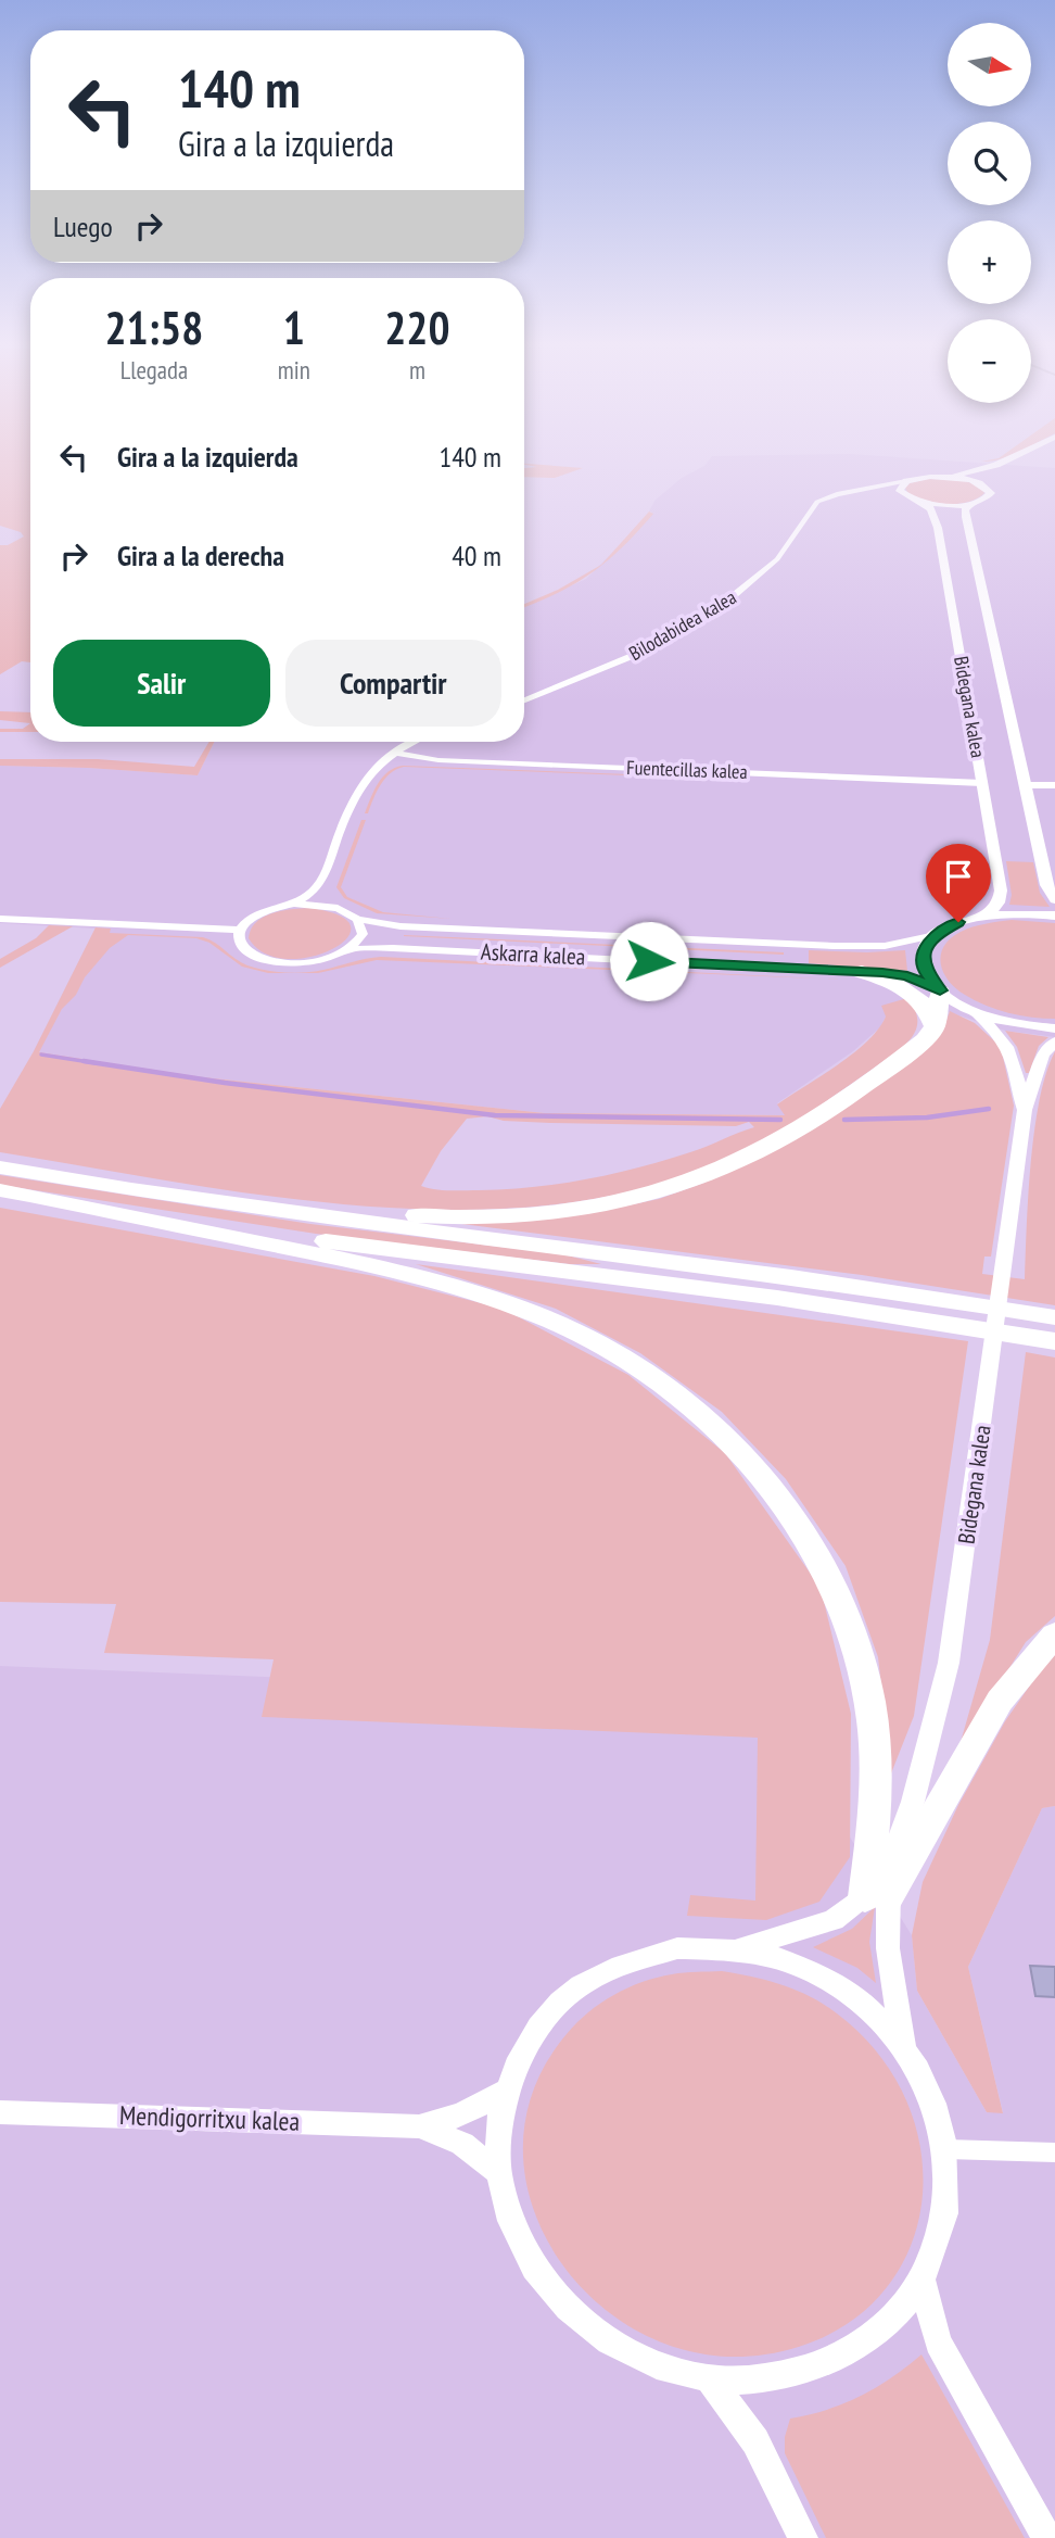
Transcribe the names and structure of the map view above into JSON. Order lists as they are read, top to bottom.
{
  "streets": {
    "street": [
      "Bilodabidea kalea",
      "Bidegana kalea",
      "Fuentecillas kalea",
      "Askarra kalea",
      "Mendigorritxu kalea"
    ]
  },
  "crossings": [
    ["Bidegana kalea", "Fuentecillas kalea"]
  ],
  "north": "right",
  "page": {
    "map_buttons": ["+", "−"],
    "turn": ["140 m", "Gira a la izquierda"],
    "then": "Luego",
    "eta": [
      "21:58",
      "Llegada",
      "1",
      "min",
      "220",
      "m"
    ],
    "list": [
      {
        "name": "Gira a la izquierda",
        "value": "140 m"
      },
      {
        "name": "Gira a la derecha",
        "value": "40 m"
      }
    ],
    "buttons": ["Salir", "Compartir"]
  }
}
